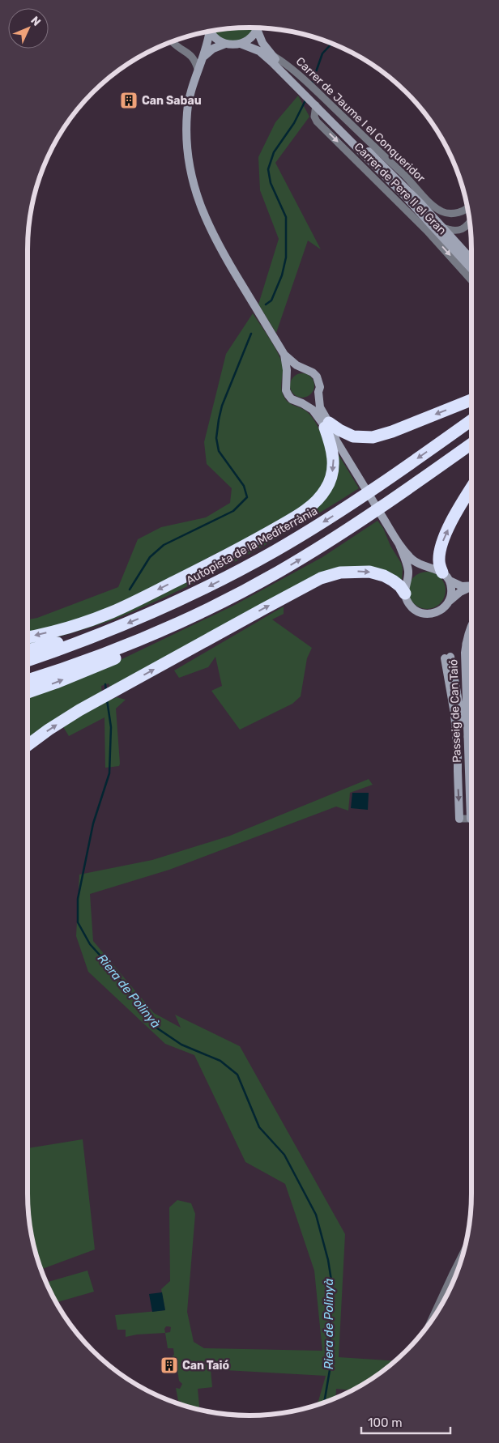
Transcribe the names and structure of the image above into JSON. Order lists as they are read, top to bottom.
{
  "streets": {
    "highway": ["Autopista de la Mediterrània"],
    "main road": ["Passeig de Can Taió"],
    "street": ["Carrer de Jaume I el Conqueridor", "Carrer de Pere II el Gran"]
  },
  "one_way": ["Carrer de Pere II el Gran"],
  "water": ["Riera de Polinyà"],
  "places": {
    "building": ["Can Sabau", "Can Taió"]
  },
  "scale_bar": "100 m",
  "north": "top right"
}
